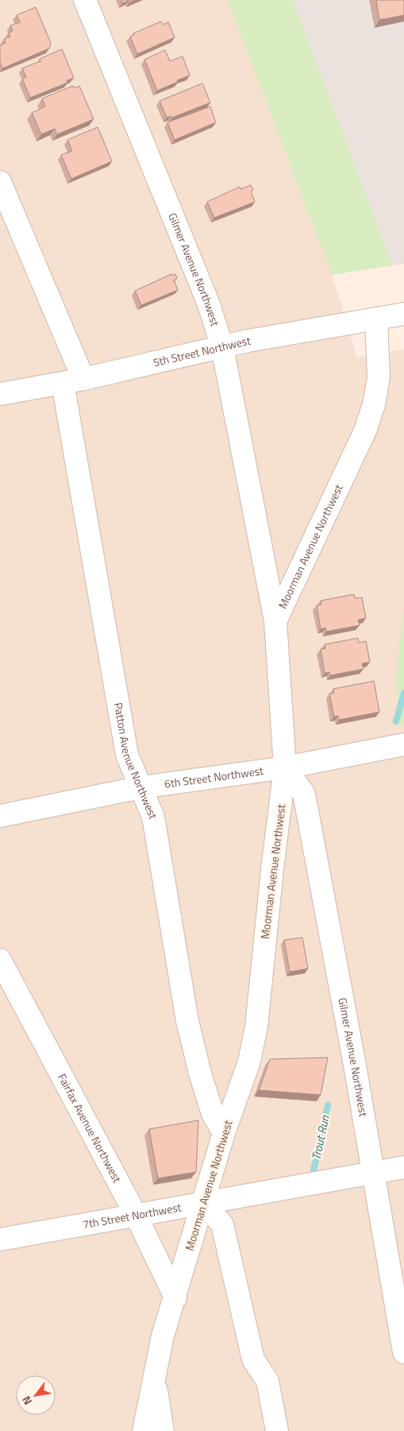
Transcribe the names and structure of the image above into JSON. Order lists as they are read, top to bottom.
{
  "streets": {
    "street": [
      "Gilmer Avenue Northwest",
      "5th Street Northwest",
      "Moorman Avenue Northwest",
      "Patton Avenue Northwest",
      "6th Street Northwest",
      "Fairfax Avenue Northwest",
      "7th Street Northwest"
    ]
  },
  "crossings": [
    ["Gilmer Avenue Northwest", "5th Street Northwest"],
    ["Gilmer Avenue Northwest", "Moorman Avenue Northwest"],
    ["Gilmer Avenue Northwest", "6th Street Northwest"],
    ["Gilmer Avenue Northwest", "7th Street Northwest"],
    ["5th Street Northwest", "Moorman Avenue Northwest"],
    ["5th Street Northwest", "Patton Avenue Northwest"],
    ["Moorman Avenue Northwest", "Patton Avenue Northwest"],
    ["Moorman Avenue Northwest", "6th Street Northwest"],
    ["Moorman Avenue Northwest", "Fairfax Avenue Northwest"],
    ["Moorman Avenue Northwest", "7th Street Northwest"],
    ["Patton Avenue Northwest", "6th Street Northwest"],
    ["Fairfax Avenue Northwest", "7th Street Northwest"]
  ],
  "water": ["Trout Run"],
  "north": "bottom left"
}
